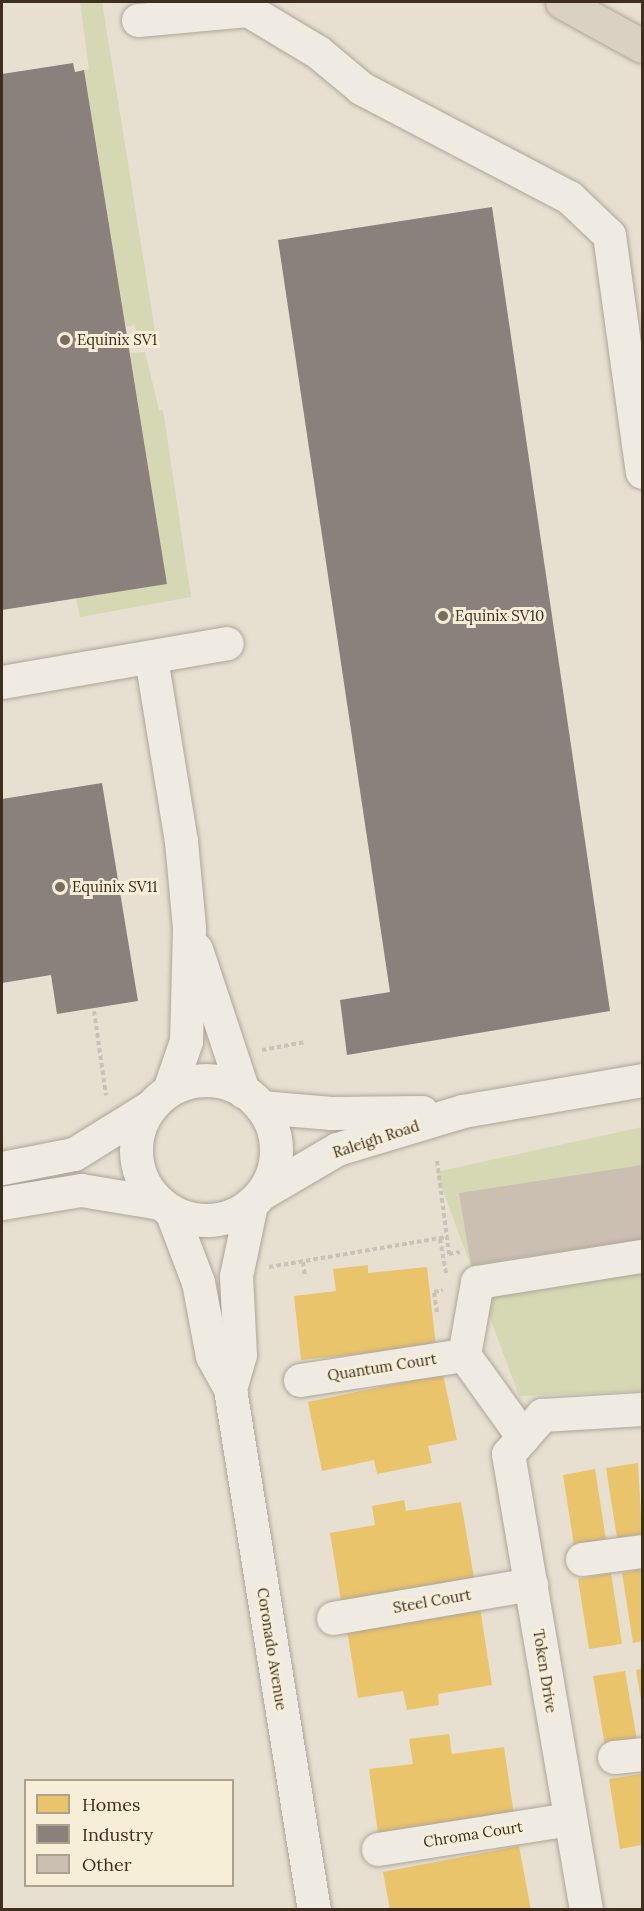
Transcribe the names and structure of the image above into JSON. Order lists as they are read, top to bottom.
{
  "streets": {
    "street": [
      "Raleigh Road",
      "Quantum Court",
      "Steel Court",
      "Coronado Avenue",
      "Token Drive",
      "Chroma Court"
    ]
  },
  "crossings": [
    ["Raleigh Road", "Coronado Avenue"],
    ["Steel Court", "Token Drive"],
    ["Token Drive", "Chroma Court"]
  ],
  "places": ["Equinix SV1", "Equinix SV10", "Equinix SV11"],
  "legend": ["Homes", "Industry", "Other"]
}
